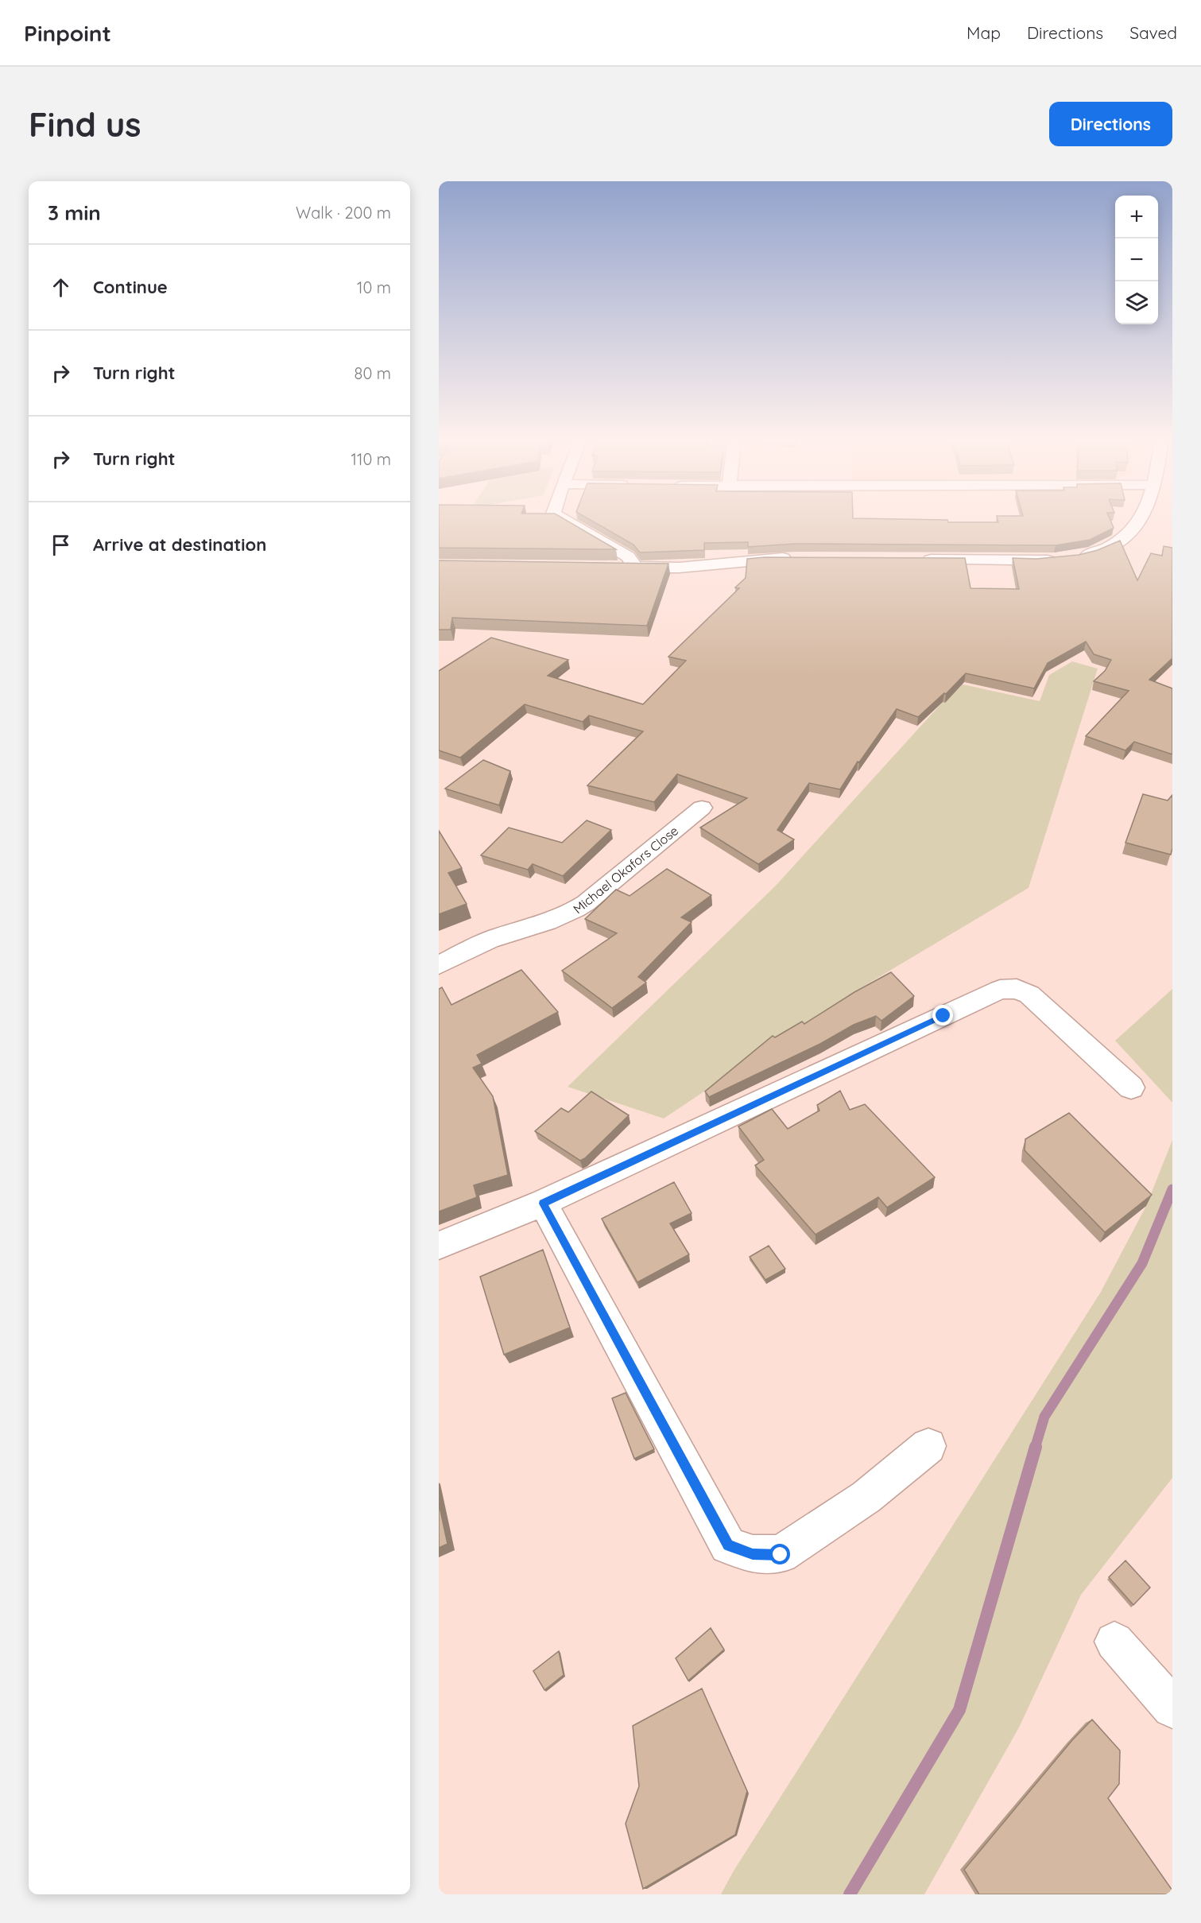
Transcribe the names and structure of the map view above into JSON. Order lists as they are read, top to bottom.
{
  "streets": {
    "street": ["Michael Okafors Close"]
  },
  "page": {
    "header": "Pinpoint",
    "nav": ["Map", "Directions", "Saved"],
    "buttons": "Directions",
    "title": "Find us",
    "heading": ["3 min", "Walk · 200 m"],
    "map_buttons": ["+", "−"],
    "list": [
      ["Continue", "10 m"],
      ["Turn right", "80 m"],
      ["Turn right", "110 m"],
      "Arrive at destination"
    ]
  }
}
